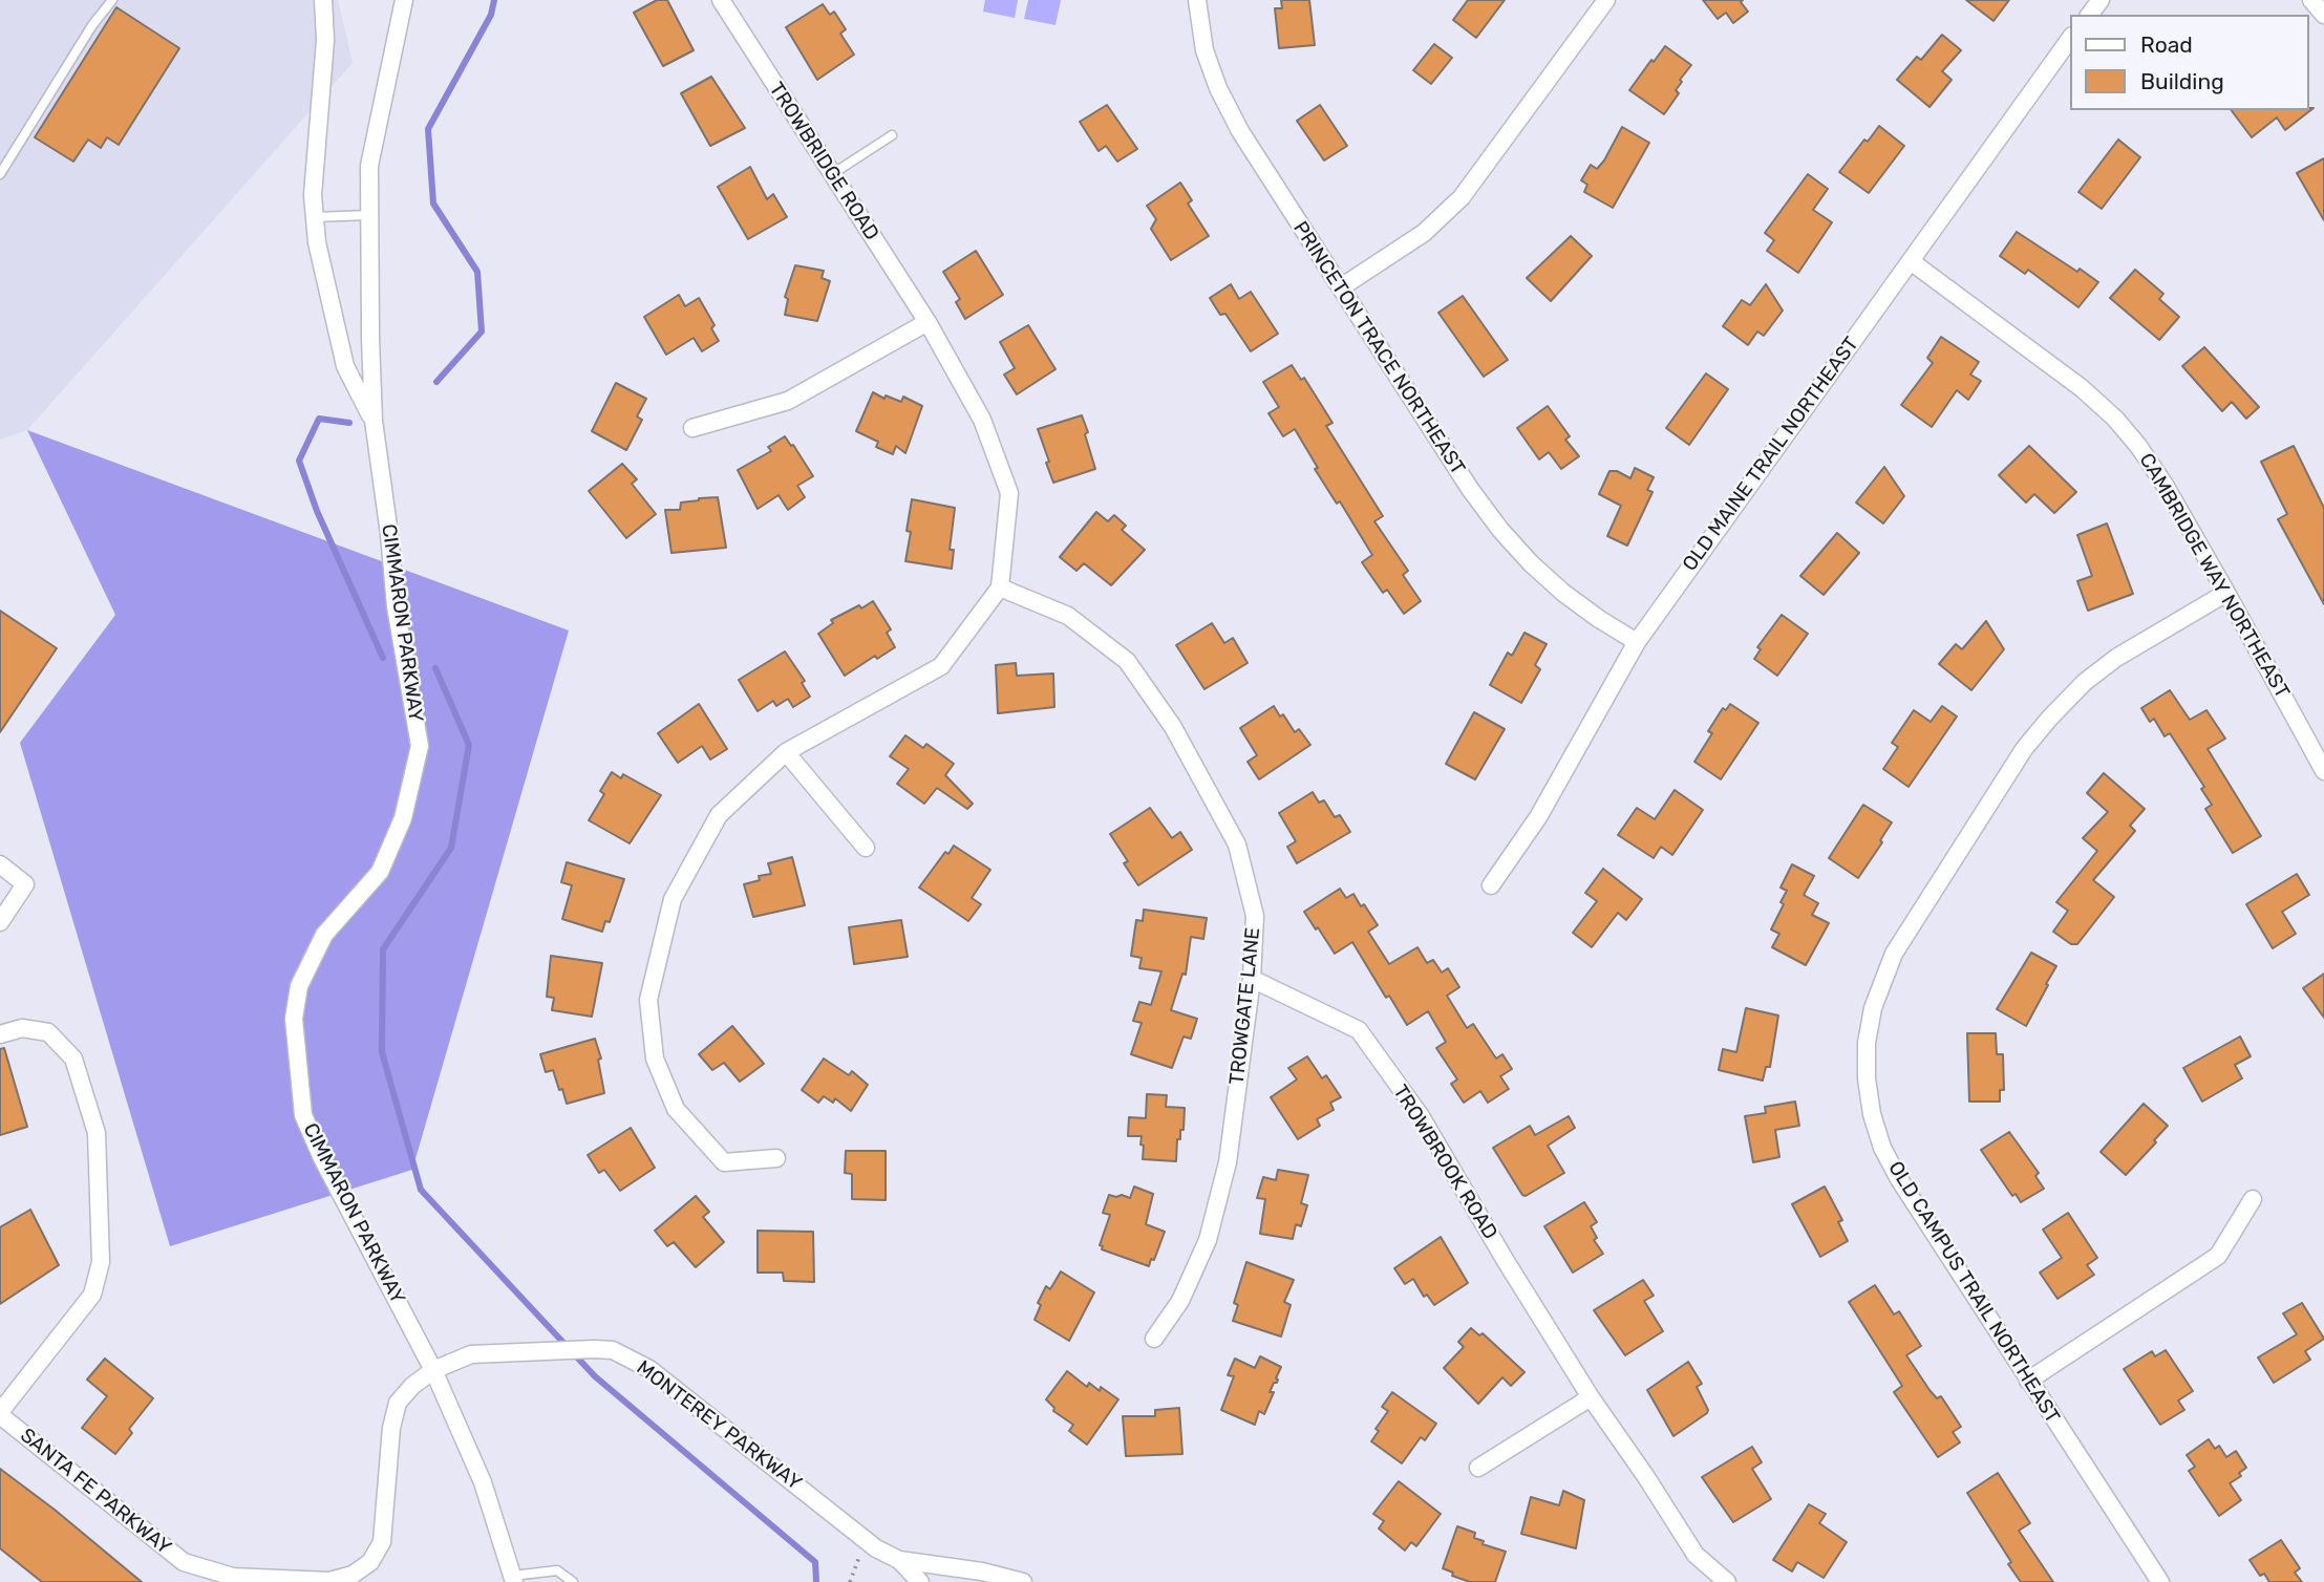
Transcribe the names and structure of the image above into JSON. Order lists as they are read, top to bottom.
{
  "streets": {
    "street": [
      "TROWBRIDGE ROAD",
      "PRINCETON TRACE NORTHEAST",
      "OLD MAINE TRAIL NORTHEAST",
      "CAMBRIDGE WAY NORTHEAST",
      "CIMMARON PARKWAY",
      "TROWGATE LANE",
      "TROWBROOK ROAD",
      "OLD CAMPUS TRAIL NORTHEAST",
      "MONTEREY PARKWAY",
      "SANTA FE PARKWAY"
    ]
  },
  "crossings": [
    ["TROWBRIDGE ROAD", "TROWGATE LANE"],
    ["PRINCETON TRACE NORTHEAST", "OLD MAINE TRAIL NORTHEAST"],
    ["OLD MAINE TRAIL NORTHEAST", "CAMBRIDGE WAY NORTHEAST"],
    ["CAMBRIDGE WAY NORTHEAST", "OLD CAMPUS TRAIL NORTHEAST"],
    ["CIMMARON PARKWAY", "MONTEREY PARKWAY"],
    ["CIMMARON PARKWAY", "SANTA FE PARKWAY"],
    ["TROWGATE LANE", "TROWBROOK ROAD"],
    ["MONTEREY PARKWAY", "SANTA FE PARKWAY"]
  ],
  "legend": ["Road", "Building"]
}
